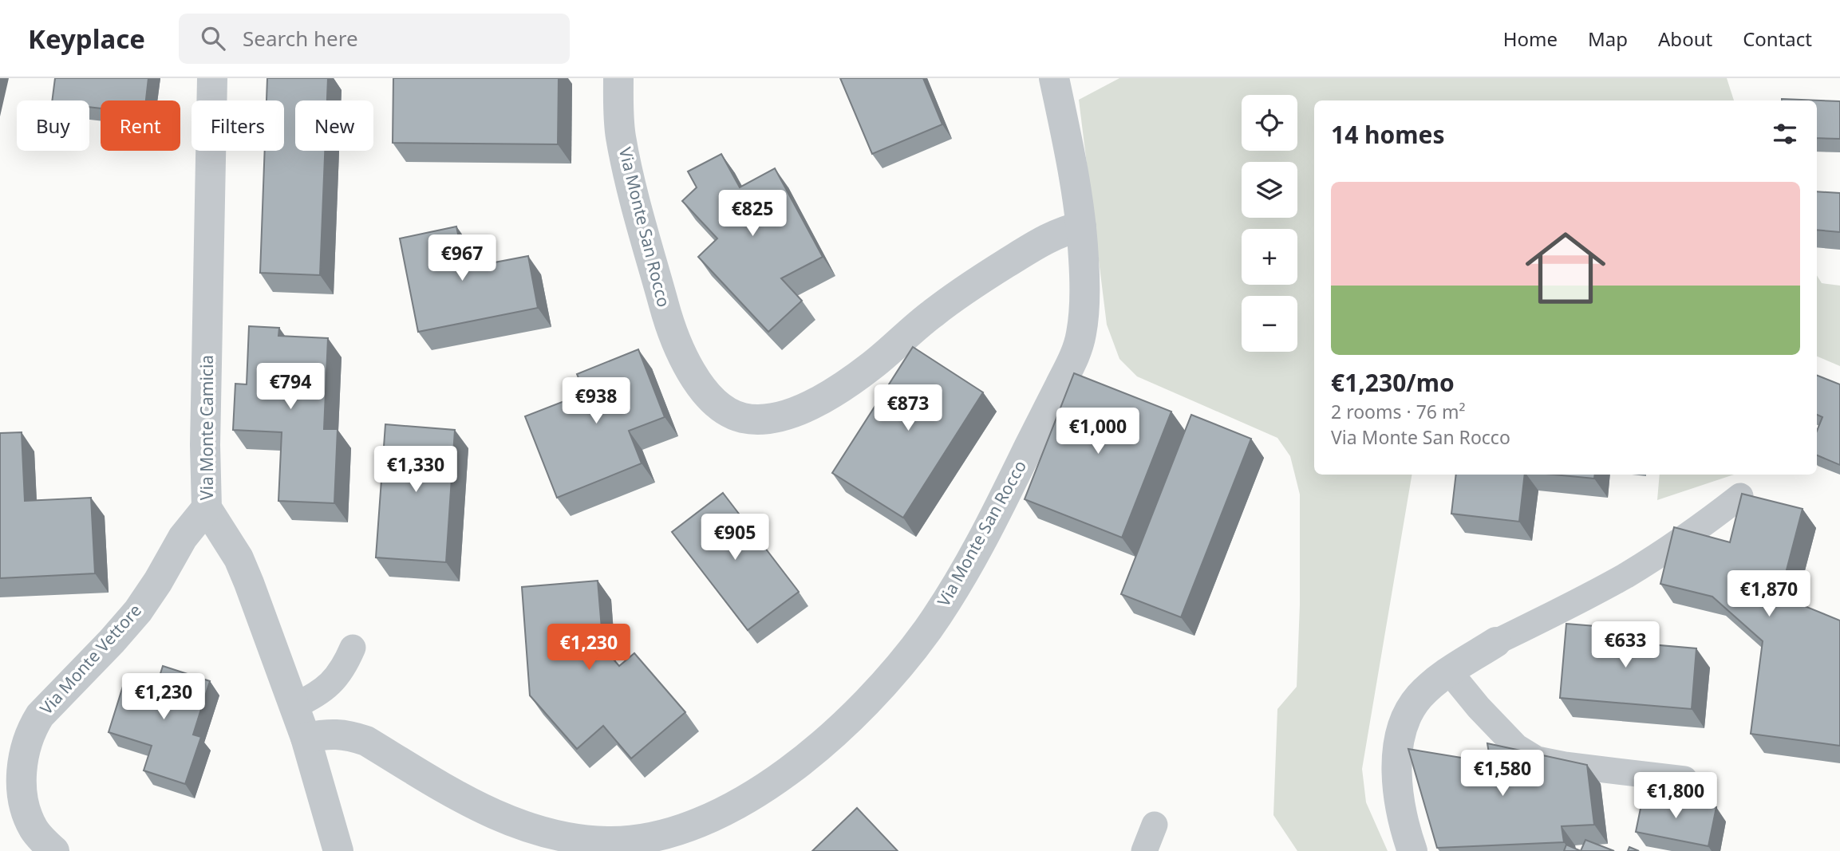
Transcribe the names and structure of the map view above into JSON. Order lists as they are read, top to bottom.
{
  "streets": {
    "street": ["Via Monte San Rocco", "Via Monte Camicia", "Via Monte Vettore"]
  },
  "crossings": [
    ["Via Monte San Rocco", "Via Monte Camicia"],
    ["Via Monte Camicia", "Via Monte Vettore"]
  ],
  "page": {
    "header": "Keyplace",
    "search": "Search here",
    "nav": [
      "Home",
      "Map",
      "About",
      "Contact"
    ],
    "map_buttons": ["+", "−"],
    "chip": [
      "Buy",
      "Rent",
      "Filters",
      "New"
    ],
    "heading": "14 homes",
    "list": [
      {
        "name": "€1,230/mo",
        "note": "2 rooms · 76 m² · Via Monte San Rocco"
      }
    ],
    "price": [
      "€825",
      "€967",
      "€794",
      "€938",
      "€873",
      "€1,000",
      "€1,330",
      "€905",
      "€1,870",
      "€633",
      "€1,230",
      "€1,230",
      "€1,580",
      "€1,800"
    ]
  }
}
